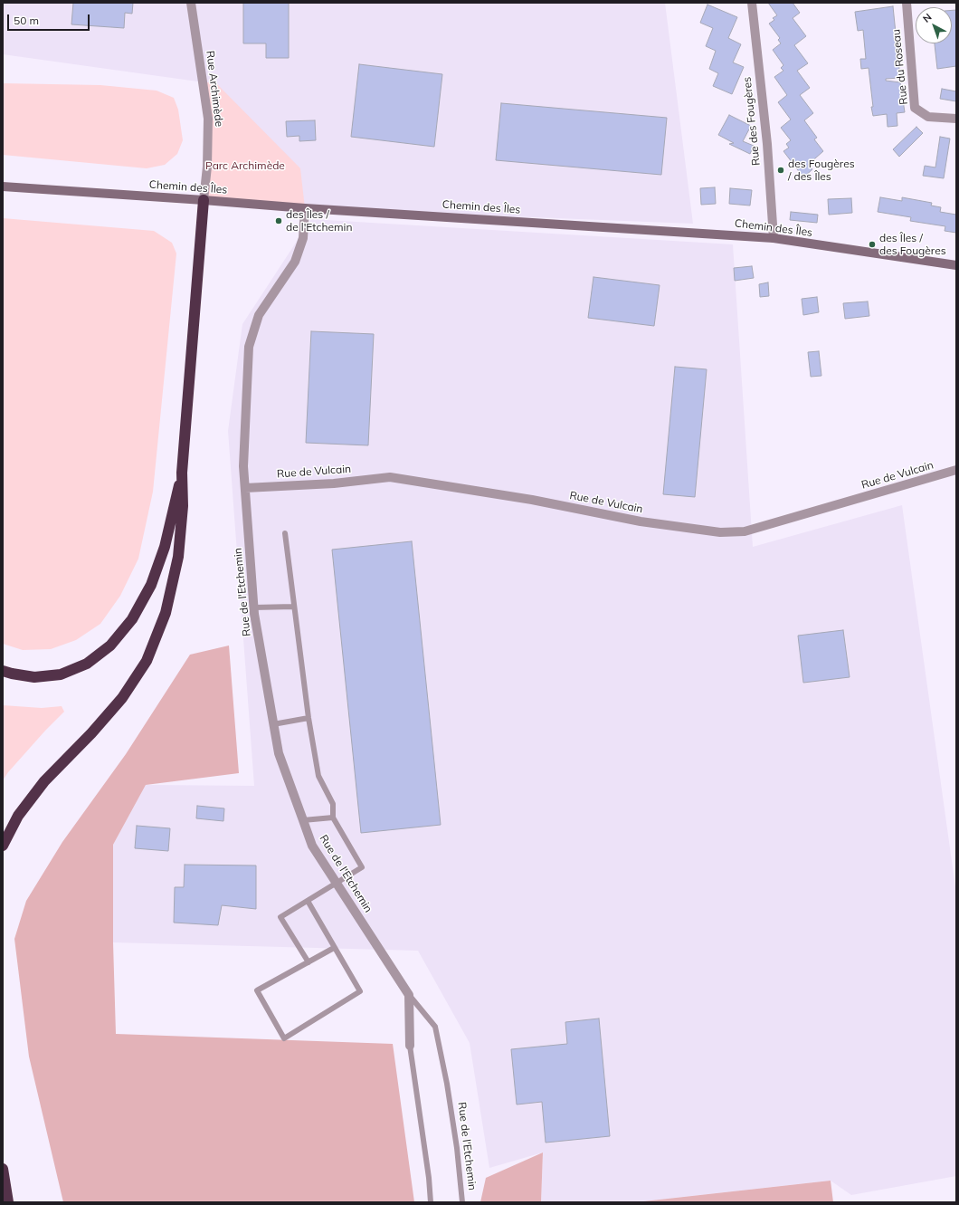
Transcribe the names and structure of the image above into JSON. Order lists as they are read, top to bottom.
{
  "streets": {
    "street": [
      "Rue du Roseau",
      "Rue Archimède",
      "Rue des Fougères",
      "Chemin des Îles",
      "Rue de Vulcain",
      "Rue de l'Etchemin"
    ]
  },
  "crossings": [
    ["Rue Archimède", "Chemin des Îles"],
    ["Rue des Fougères", "Chemin des Îles"],
    ["Chemin des Îles", "Rue de l'Etchemin"],
    ["Rue de Vulcain", "Rue de l'Etchemin"]
  ],
  "parks": ["Parc Archimède"],
  "places": ["des Fougères / des Îles", "des Îles / de l'Etchemin", "des Îles / des Fougères"],
  "scale_bar": "50 m",
  "north": "top left"
}
